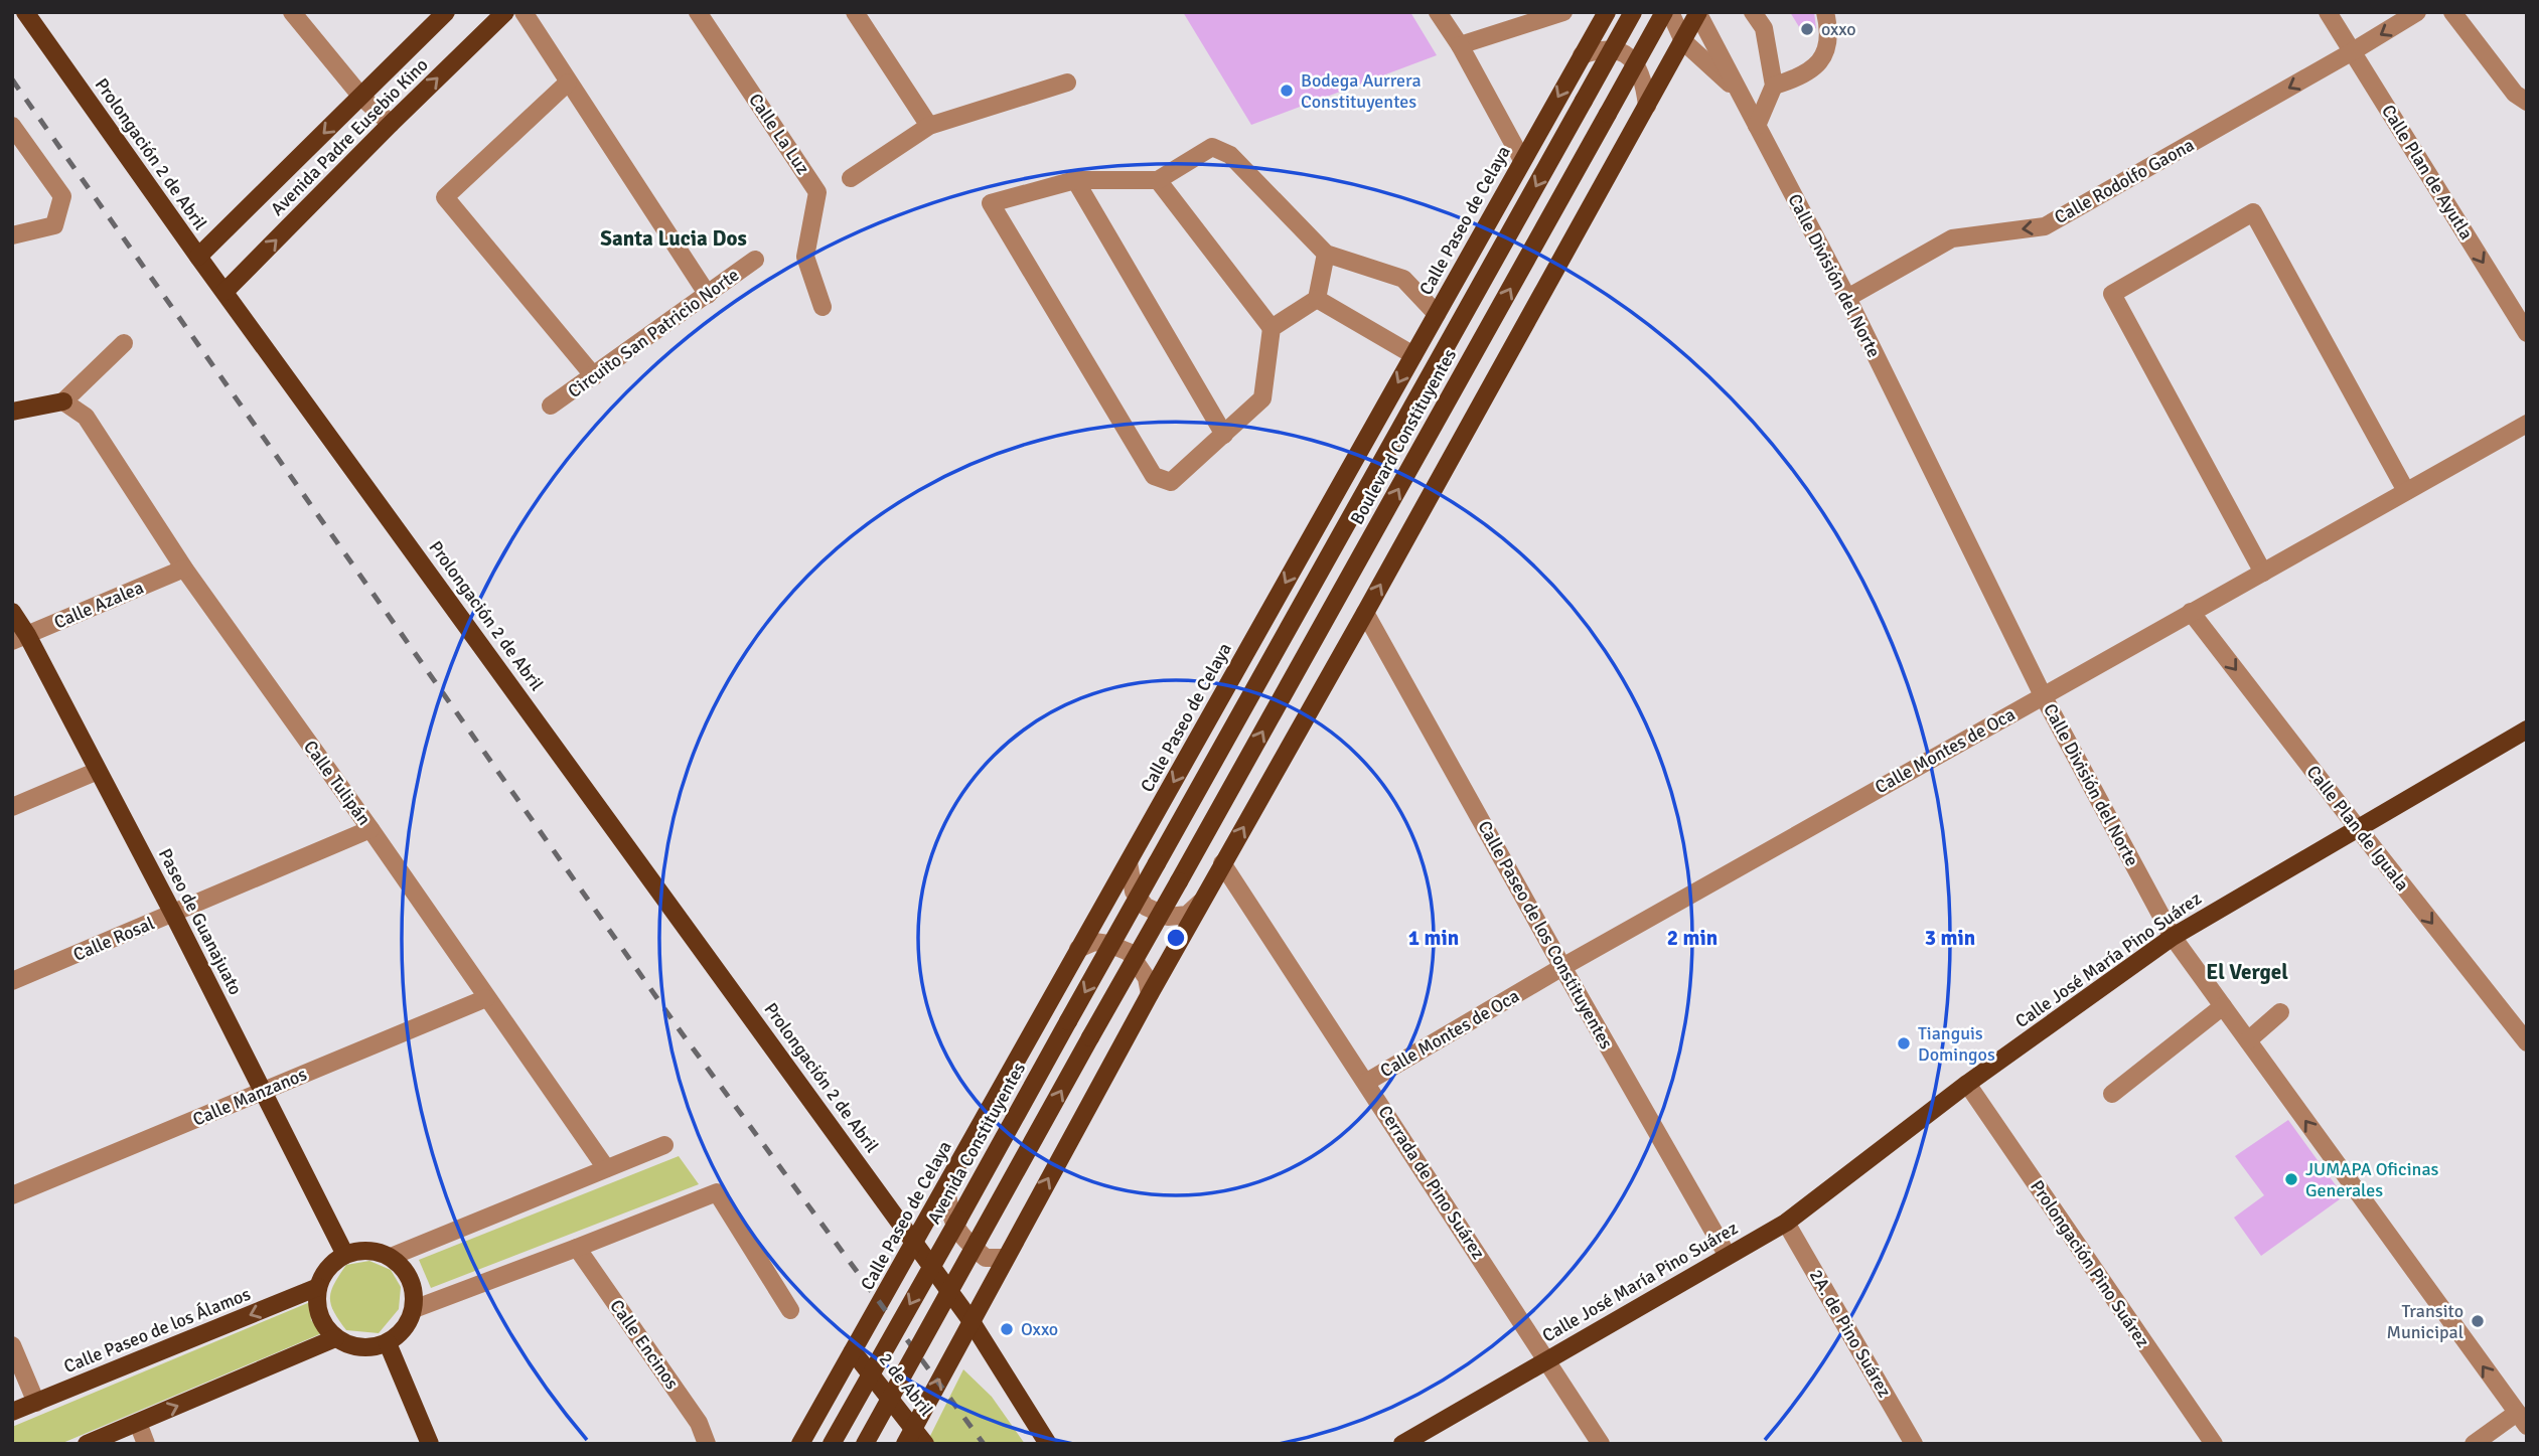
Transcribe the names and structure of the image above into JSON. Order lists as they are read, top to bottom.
{
  "streets": {
    "main road": [
      "Avenida Padre Eusebio Kino",
      "Prolongación 2 de Abril",
      "Calle Paseo de Celaya",
      "Boulevard Constituyentes",
      "Paseo de Guanajuato",
      "Calle José María Pino Suárez",
      "Avenida Constituyentes",
      "Calle Paseo de los Álamos",
      "2 de Abril"
    ],
    "street": [
      "Calle La Luz",
      "Calle Plan de Ayutla",
      "Calle Rodolfo Gaona",
      "Calle División del Norte",
      "Circuito San Patricio Norte",
      "Calle Azalea",
      "Calle Montes de Oca",
      "Calle Tulipán",
      "Calle Plan de Iguala",
      "Calle Paseo de los Constituyentes",
      "Calle Rosal",
      "Calle Manzanos",
      "Cerrada de Pino Suárez",
      "Prolongación Pino Suárez",
      "2A. de Pino Suárez",
      "Calle Encinos"
    ]
  },
  "crossings": [
    ["Avenida Padre Eusebio Kino", "Prolongación 2 de Abril"],
    ["Prolongación 2 de Abril", "Calle Paseo de Celaya"],
    ["Calle Plan de Ayutla", "Calle Rodolfo Gaona"],
    ["Calle Rodolfo Gaona", "Calle División del Norte"],
    ["Calle Paseo de Celaya", "2 de Abril"],
    ["Calle División del Norte", "Calle Montes de Oca"],
    ["Calle División del Norte", "Calle José María Pino Suárez"],
    ["Boulevard Constituyentes", "Avenida Constituyentes"],
    ["Calle Azalea", "Calle Tulipán"],
    ["Calle Azalea", "Paseo de Guanajuato"],
    ["Calle Montes de Oca", "Calle Plan de Iguala"],
    ["Calle Montes de Oca", "Calle Paseo de los Constituyentes"],
    ["Calle Montes de Oca", "Cerrada de Pino Suárez"],
    ["Calle Tulipán", "Calle Rosal"],
    ["Calle Tulipán", "Calle Manzanos"],
    ["Calle Plan de Iguala", "Calle José María Pino Suárez"],
    ["Paseo de Guanajuato", "Calle Rosal"],
    ["Paseo de Guanajuato", "Calle Manzanos"],
    ["Paseo de Guanajuato", "Calle Paseo de los Álamos"],
    ["Calle Paseo de los Constituyentes", "Calle José María Pino Suárez"],
    ["Calle José María Pino Suárez", "Cerrada de Pino Suárez"],
    ["Calle José María Pino Suárez", "Prolongación Pino Suárez"],
    ["Calle José María Pino Suárez", "2A. de Pino Suárez"]
  ],
  "one_way": ["Calle Rodolfo Gaona", "Calle Plan de Iguala"],
  "districts": ["Santa Lucia Dos", "El Vergel"],
  "places": [
    "oxxo",
    "Bodega Aurrera Constituyentes",
    "Tianguis Domingos",
    "JUMAPA Oficinas Generales",
    "Transito Municipal",
    "Oxxo"
  ],
  "rings": ["1 min", "2 min", "3 min"]
}
